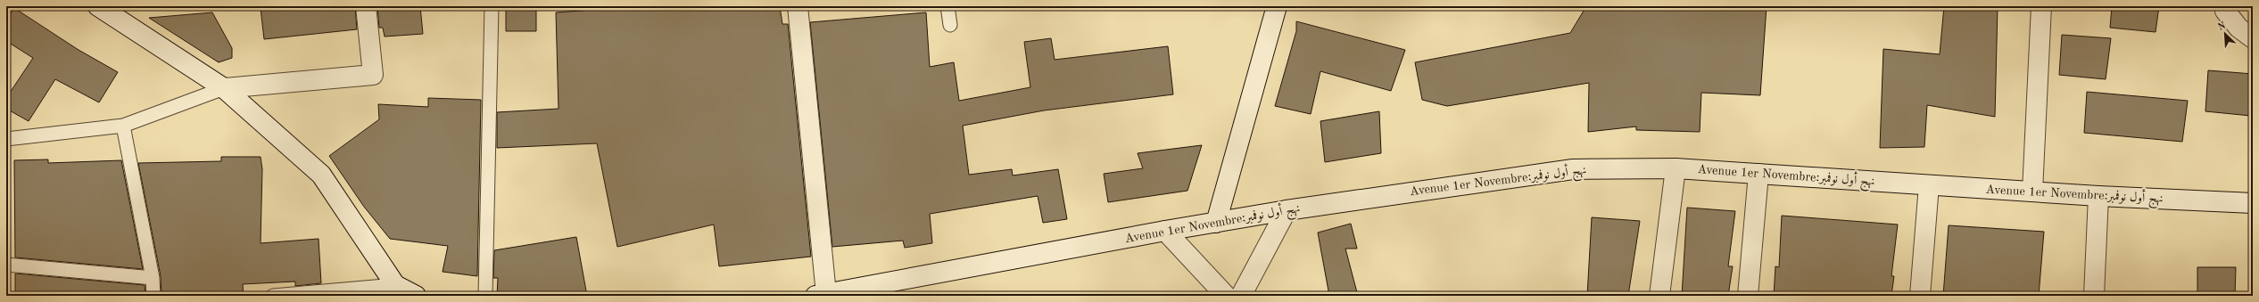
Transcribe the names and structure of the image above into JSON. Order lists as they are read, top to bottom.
{
  "streets": {
    "main road": ["Avenue 1er Novembre;نهج أول نوفمبر"]
  },
  "north": "top left"
}
